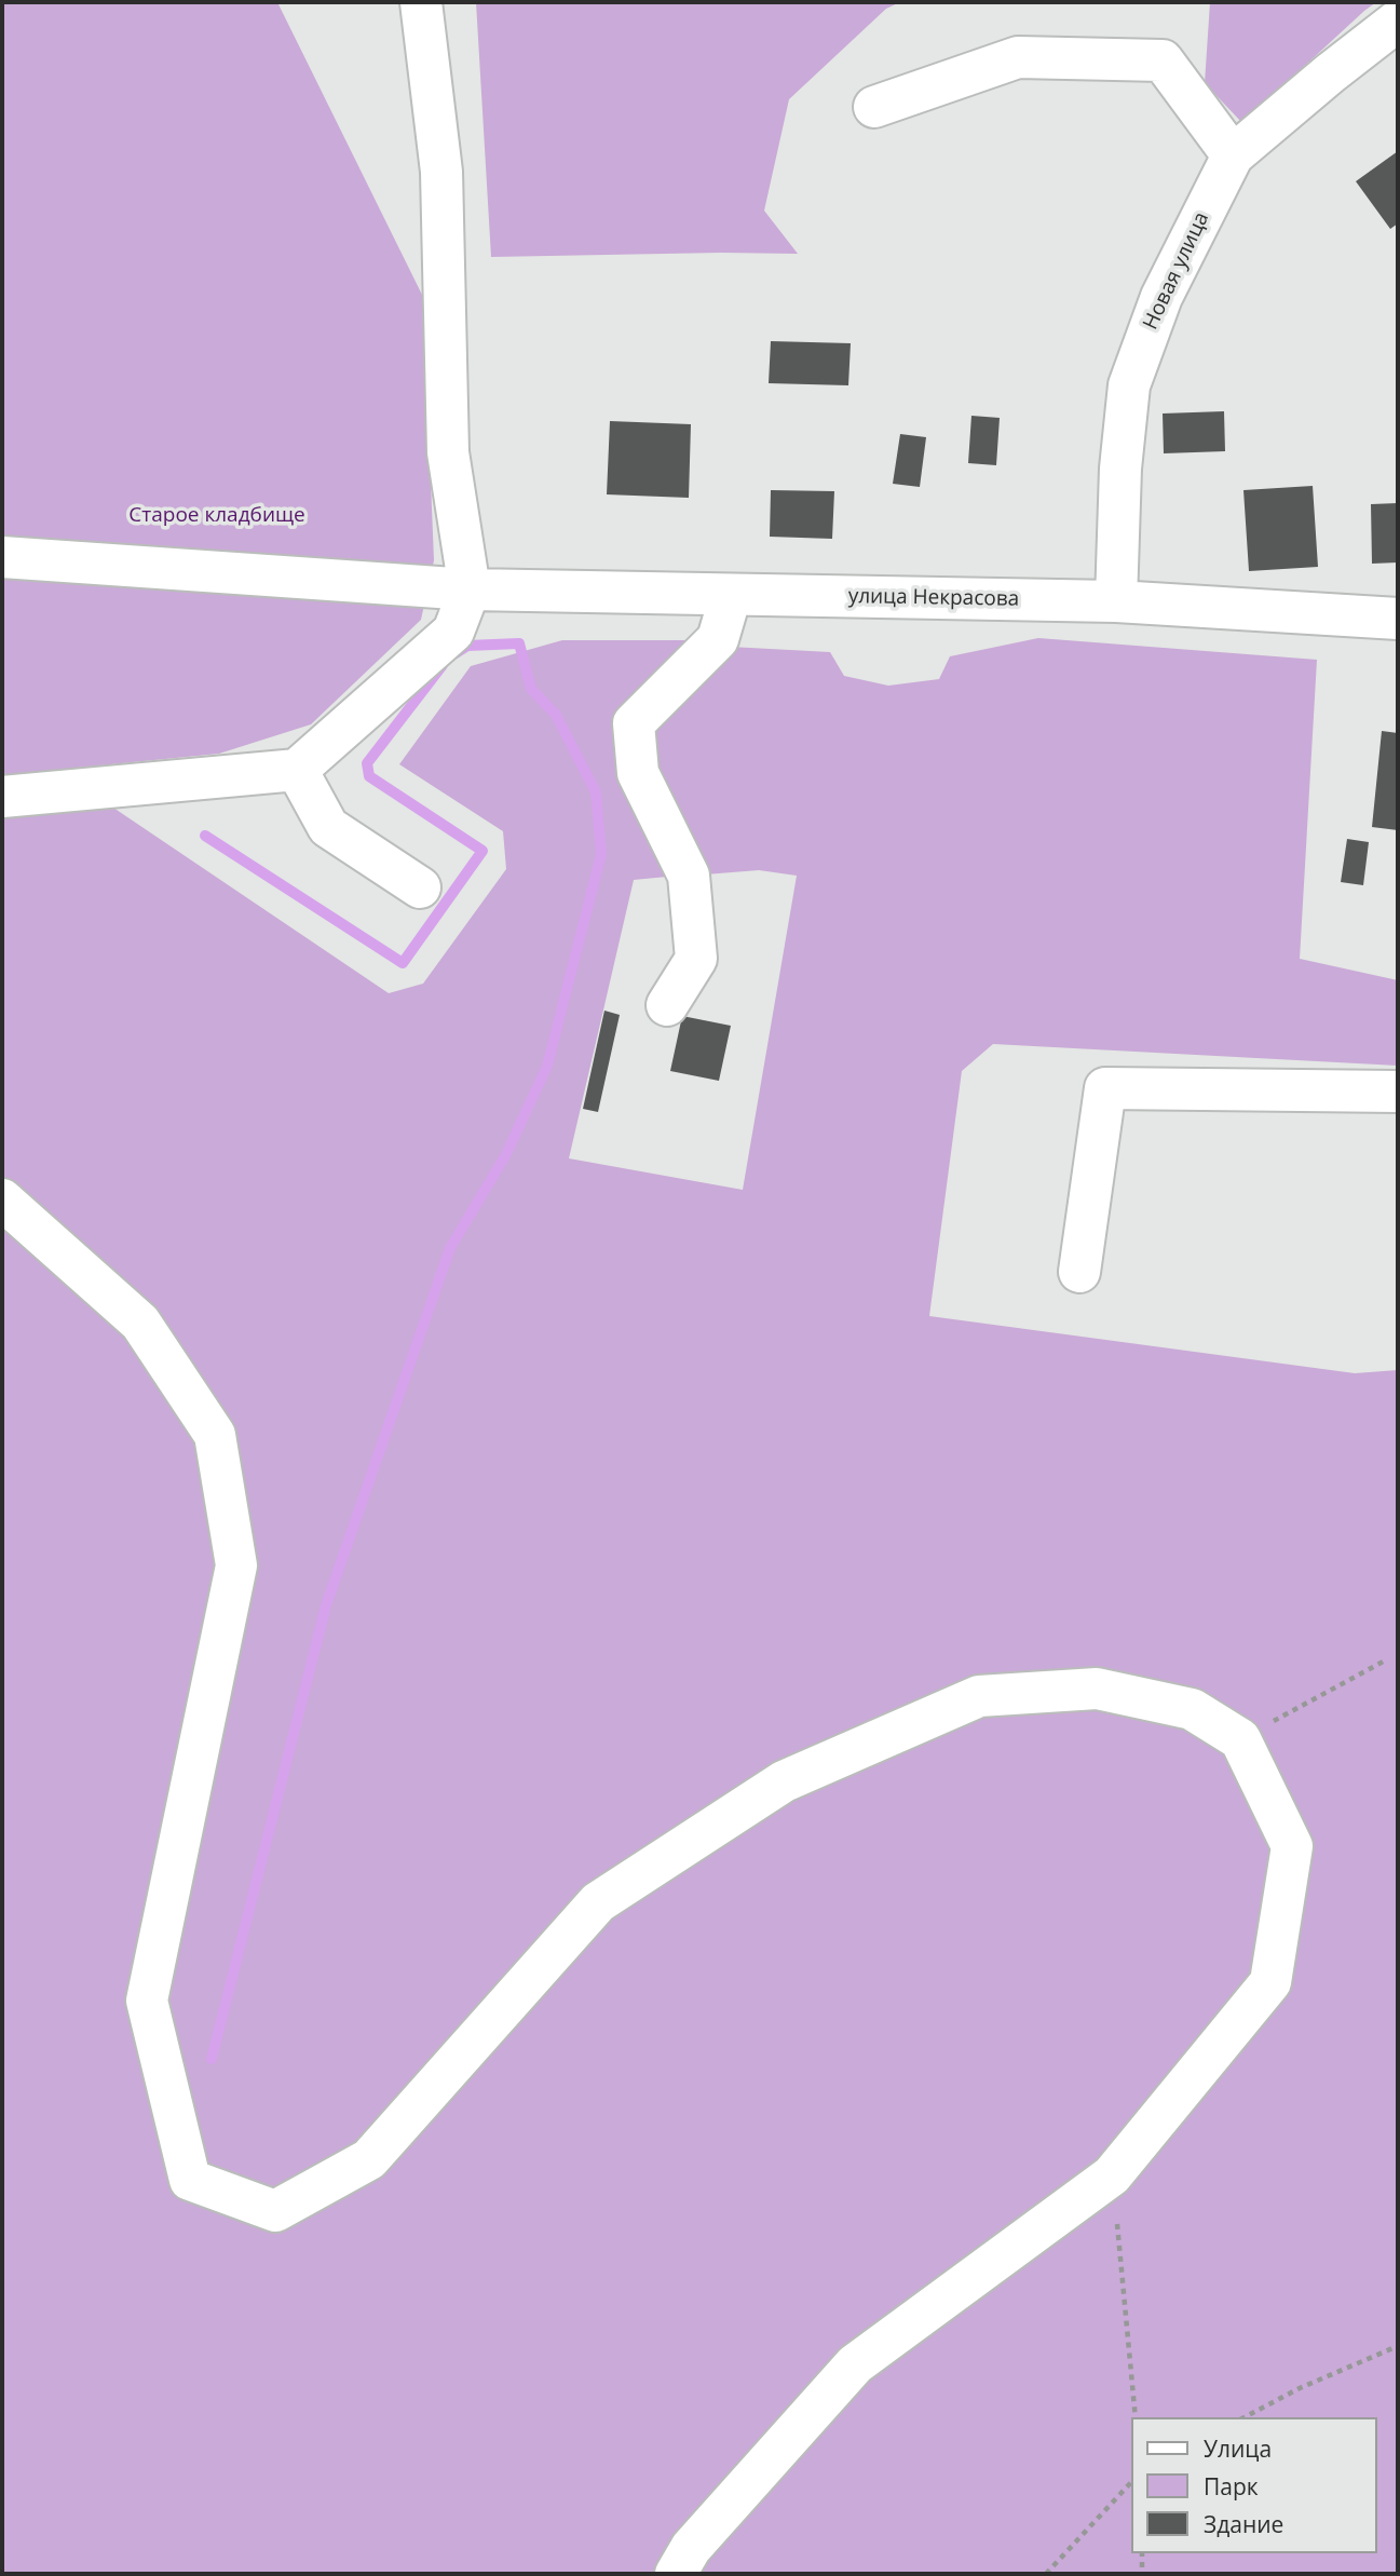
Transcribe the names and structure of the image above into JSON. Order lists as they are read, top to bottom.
{
  "streets": {
    "street": ["Новая улица", "улица Некрасова"]
  },
  "crossings": [
    ["Новая улица", "улица Некрасова"]
  ],
  "parks": ["Старое кладбище"],
  "legend": ["Улица", "Парк", "Здание"]
}
